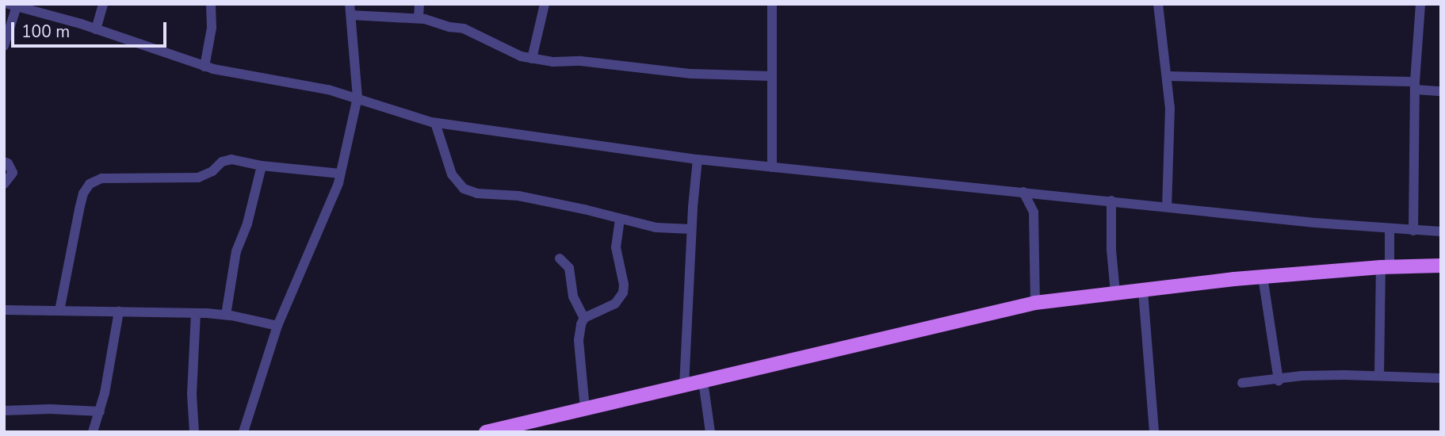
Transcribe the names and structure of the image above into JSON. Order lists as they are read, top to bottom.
{
  "scale_bar": "100 m"
}
